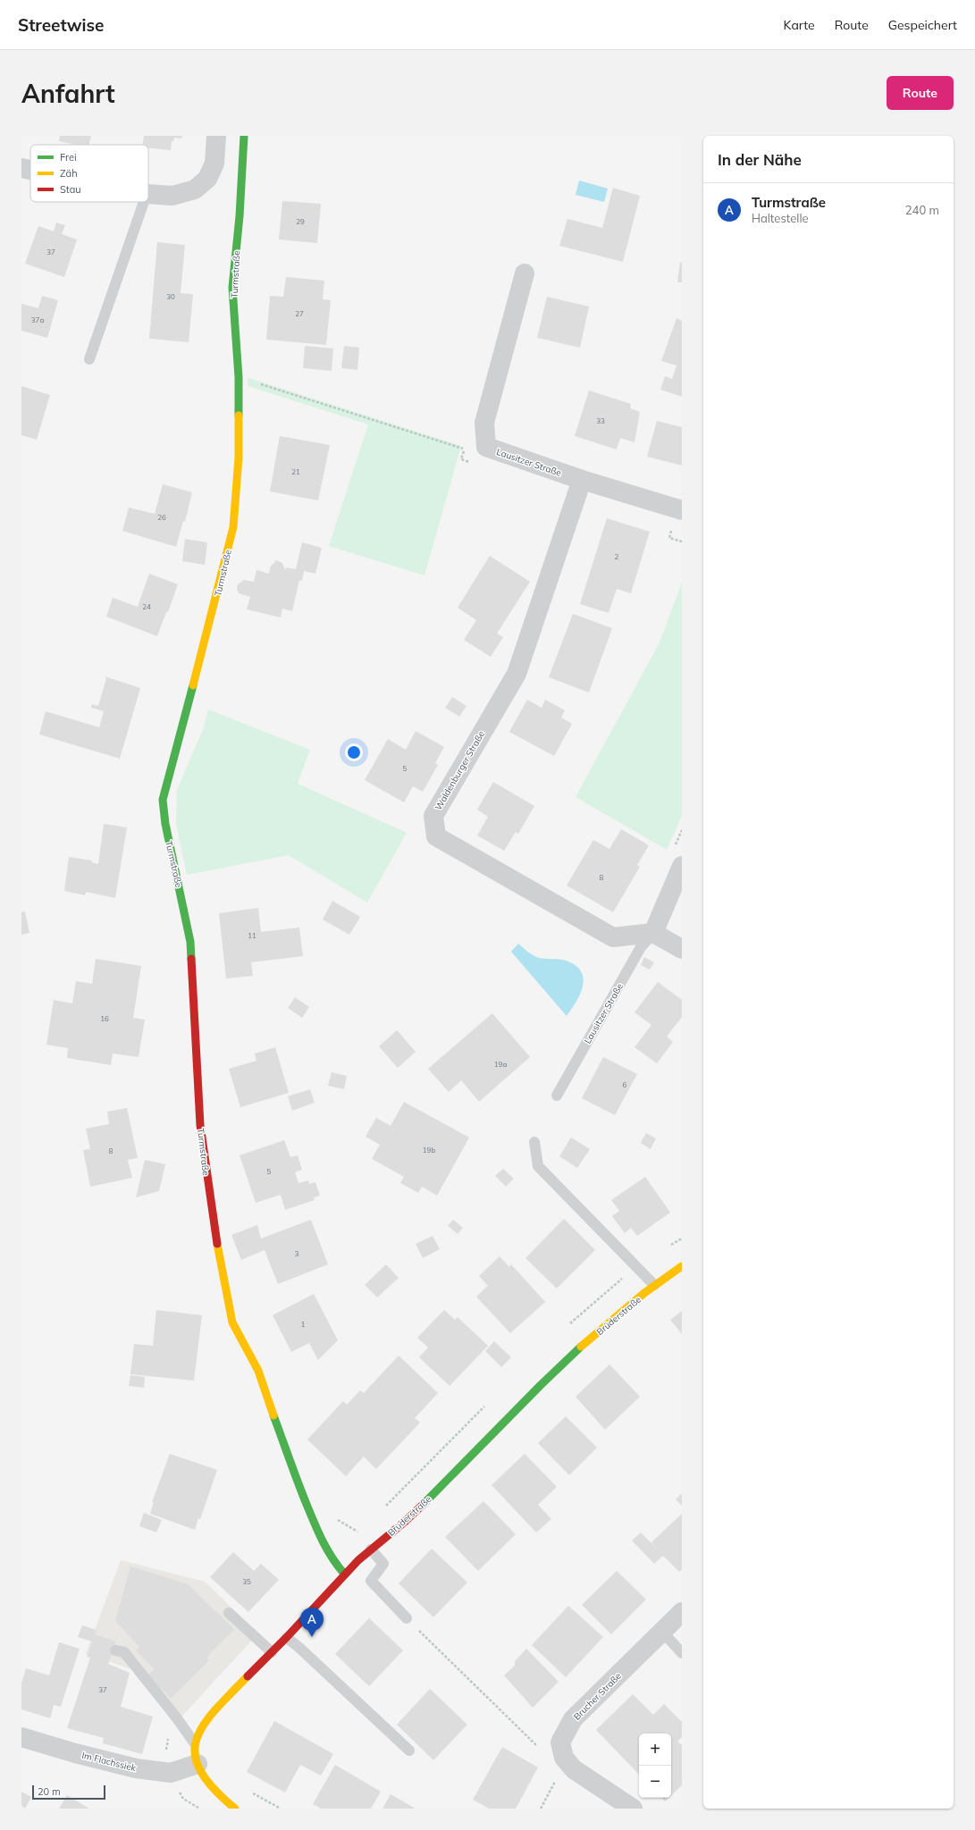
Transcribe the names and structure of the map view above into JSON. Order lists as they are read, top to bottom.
{
  "streets": {
    "street": [
      "Turmstraße",
      "Lausitzer Straße",
      "Waldenburger Straße",
      "Brüderstraße",
      "Brucher Straße",
      "Im Flachssiek"
    ]
  },
  "crossings": [
    ["Turmstraße", "Brüderstraße"],
    ["Lausitzer Straße", "Waldenburger Straße"]
  ],
  "house_numbers": [
    "29",
    "37",
    "30",
    "27",
    "37a",
    "33",
    "21",
    "26",
    "2",
    "24",
    "5",
    "8",
    "11",
    "16",
    "19a",
    "6",
    "19b",
    "8",
    "5",
    "3",
    "1",
    "35",
    "37"
  ],
  "legend": ["Frei", "Zäh", "Stau"],
  "scale_bar": "20 m",
  "page": {
    "header": "Streetwise",
    "nav": ["Karte", "Route", "Gespeichert"],
    "buttons": "Route",
    "title": "Anfahrt",
    "heading": "In der Nähe",
    "list": [
      {
        "mark": "A",
        "name": "Turmstraße",
        "note": "Haltestelle",
        "value": "240 m"
      }
    ],
    "pins": "A",
    "map_buttons": ["+", "−"],
    "scale": "20 m"
  }
}
